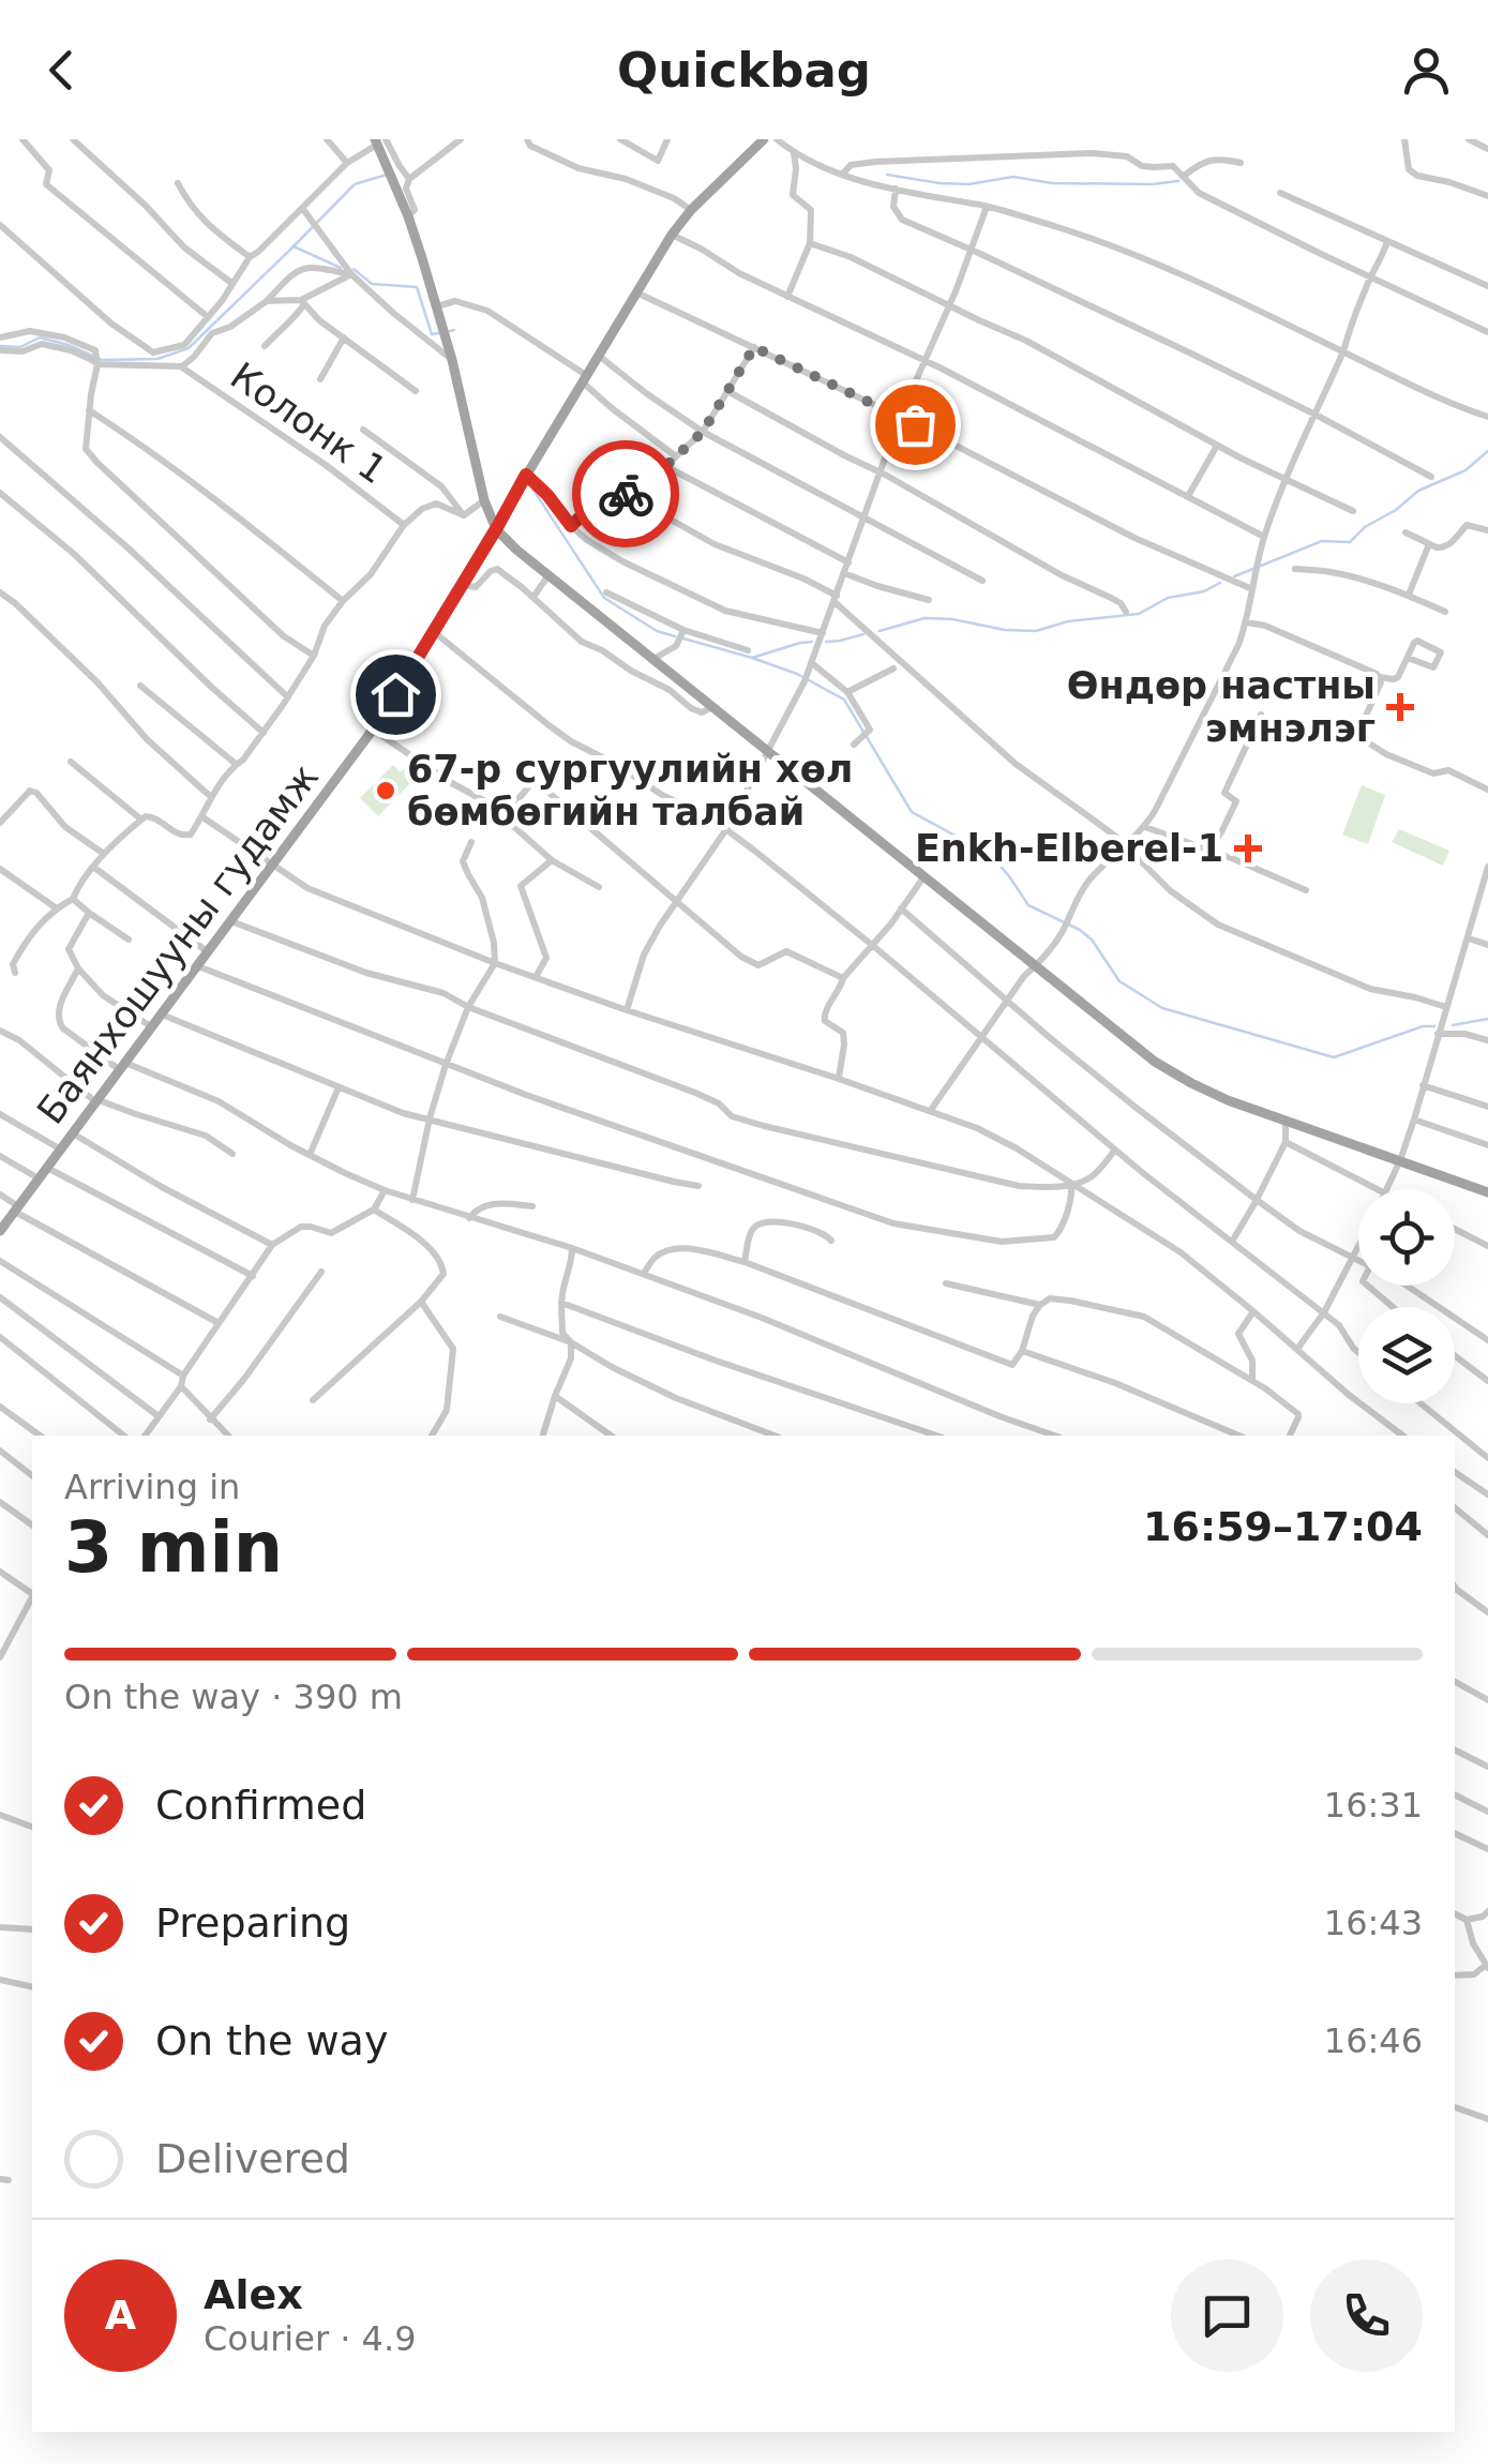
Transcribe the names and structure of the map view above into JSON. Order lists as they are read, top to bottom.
{
  "streets": {
    "main road": ["Баянхошууны гудамж"],
    "street": ["Колонк 1"]
  },
  "places": {
    "health": ["Өндөр настны эмнэлэг", "Enkh-Elberel-1"],
    "other": ["67-р сургуулийн хөл бөмбөгийн талбай"]
  },
  "page": {
    "header": "Quickbag",
    "heading": ["3 min", "Arriving in", "16:59–17:04"],
    "panel": ["Alex", "Courier · 4.9"],
    "bar": "On the way · 390 m",
    "list": [
      ["Confirmed", "16:31"],
      ["Preparing", "16:43"],
      ["On the way", "16:46"],
      "Delivered"
    ],
    "round": "A"
  }
}
